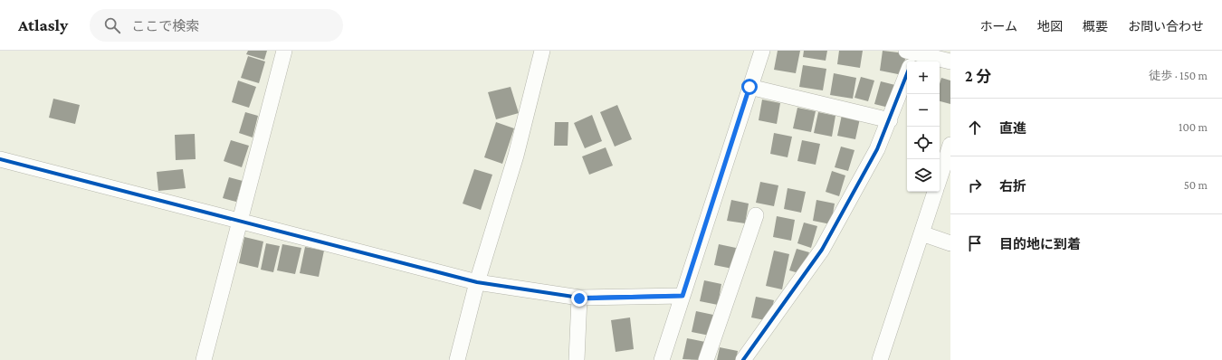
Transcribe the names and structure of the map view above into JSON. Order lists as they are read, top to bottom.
{
  "page": {
    "header": "Atlasly",
    "search": "ここで検索",
    "nav": [
      "ホーム",
      "地図",
      "概要",
      "お問い合わせ"
    ],
    "heading": ["2 分", "徒歩 · 150 m"],
    "map_buttons": ["+", "−"],
    "list": [
      ["直進", "100 m"],
      ["右折", "50 m"],
      "目的地に到着"
    ]
  }
}
